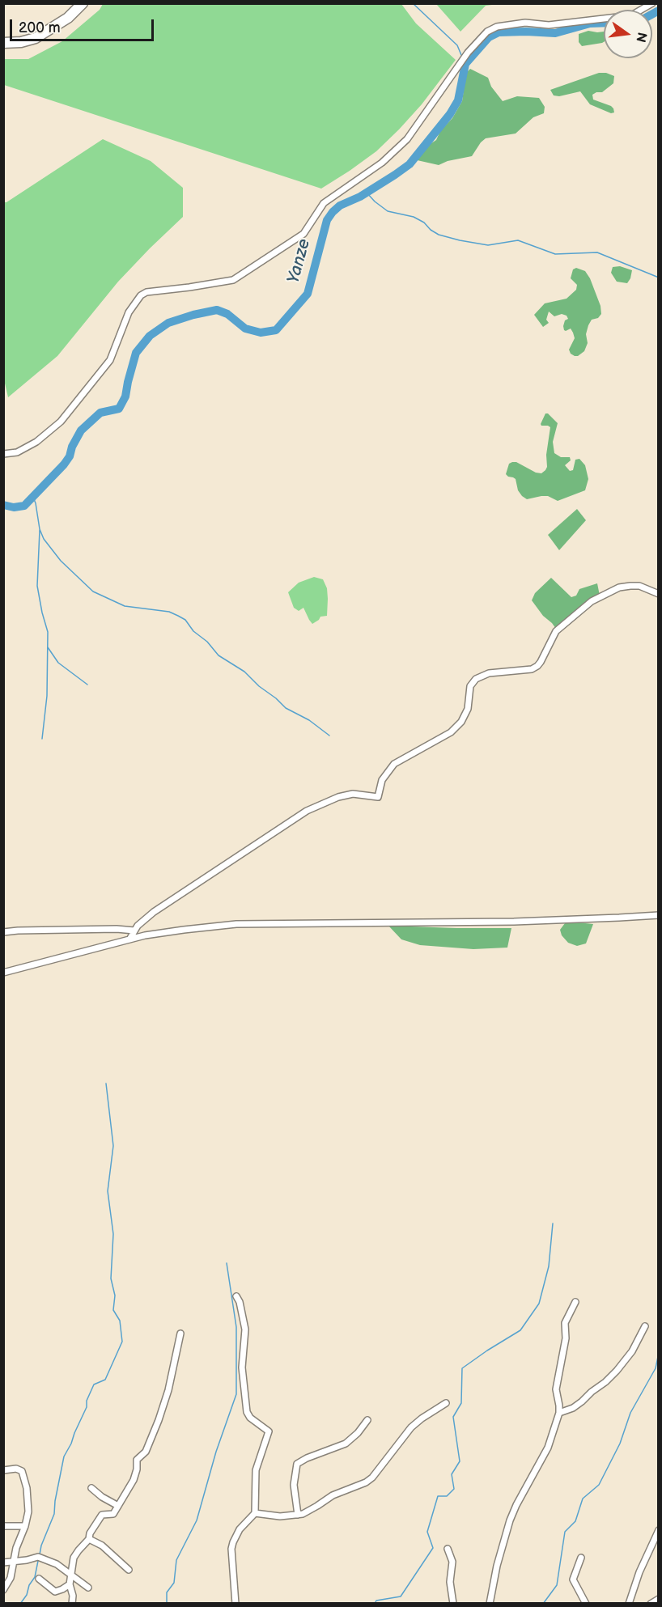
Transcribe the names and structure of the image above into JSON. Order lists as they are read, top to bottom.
{
  "water": ["Yanze"],
  "scale_bar": "200 m",
  "north": "right"
}
